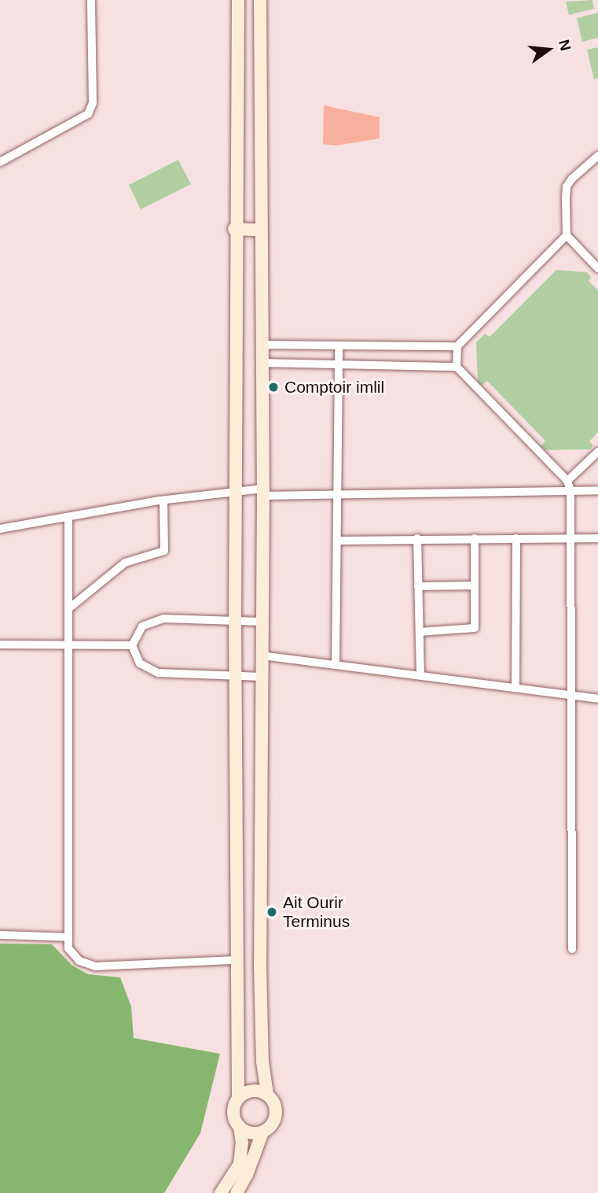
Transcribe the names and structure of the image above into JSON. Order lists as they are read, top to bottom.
{
  "places": ["Comptoir imlil", "Ait Ourir Terminus"],
  "north": "right"
}
